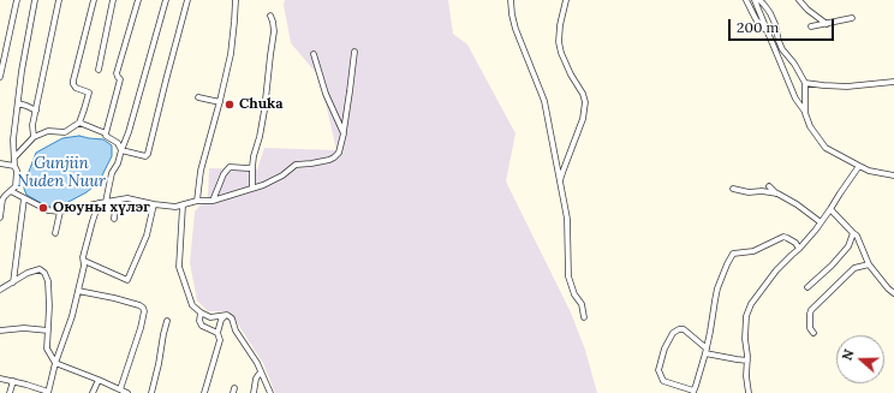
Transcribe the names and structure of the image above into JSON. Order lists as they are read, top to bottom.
{
  "water": ["Gunjiin Nuden Nuur"],
  "places": ["Chuka", "Оюуны хүлэг"],
  "scale_bar": "200 m",
  "north": "left"
}
